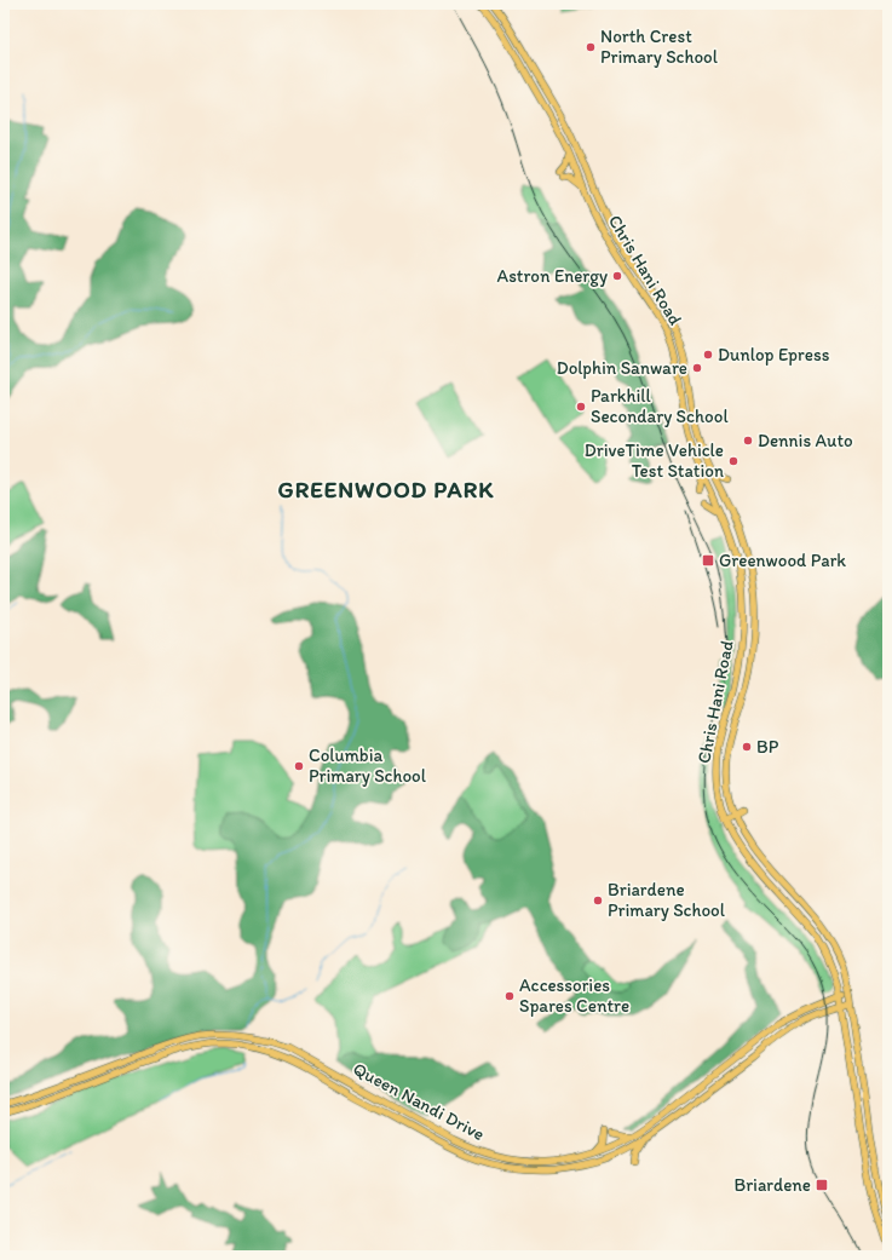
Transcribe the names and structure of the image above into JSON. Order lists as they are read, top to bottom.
{
  "streets": {
    "main road": ["Chris Hani Road", "Queen Nandi Drive"]
  },
  "crossings": [
    ["Chris Hani Road", "Queen Nandi Drive"]
  ],
  "districts": ["GREENWOOD PARK"],
  "places": {
    "other": [
      "North Crest Primary School",
      "Astron Energy",
      "Dunlop Epress",
      "Dolphin Sanware",
      "Parkhill Secondary School",
      "Dennis Auto",
      "DriveTime Vehicle Test Station",
      "BP",
      "Columbia Primary School",
      "Briardene Primary School",
      "Accessories Spares Centre"
    ],
    "transit": ["Greenwood Park", "Briardene"]
  }
}
